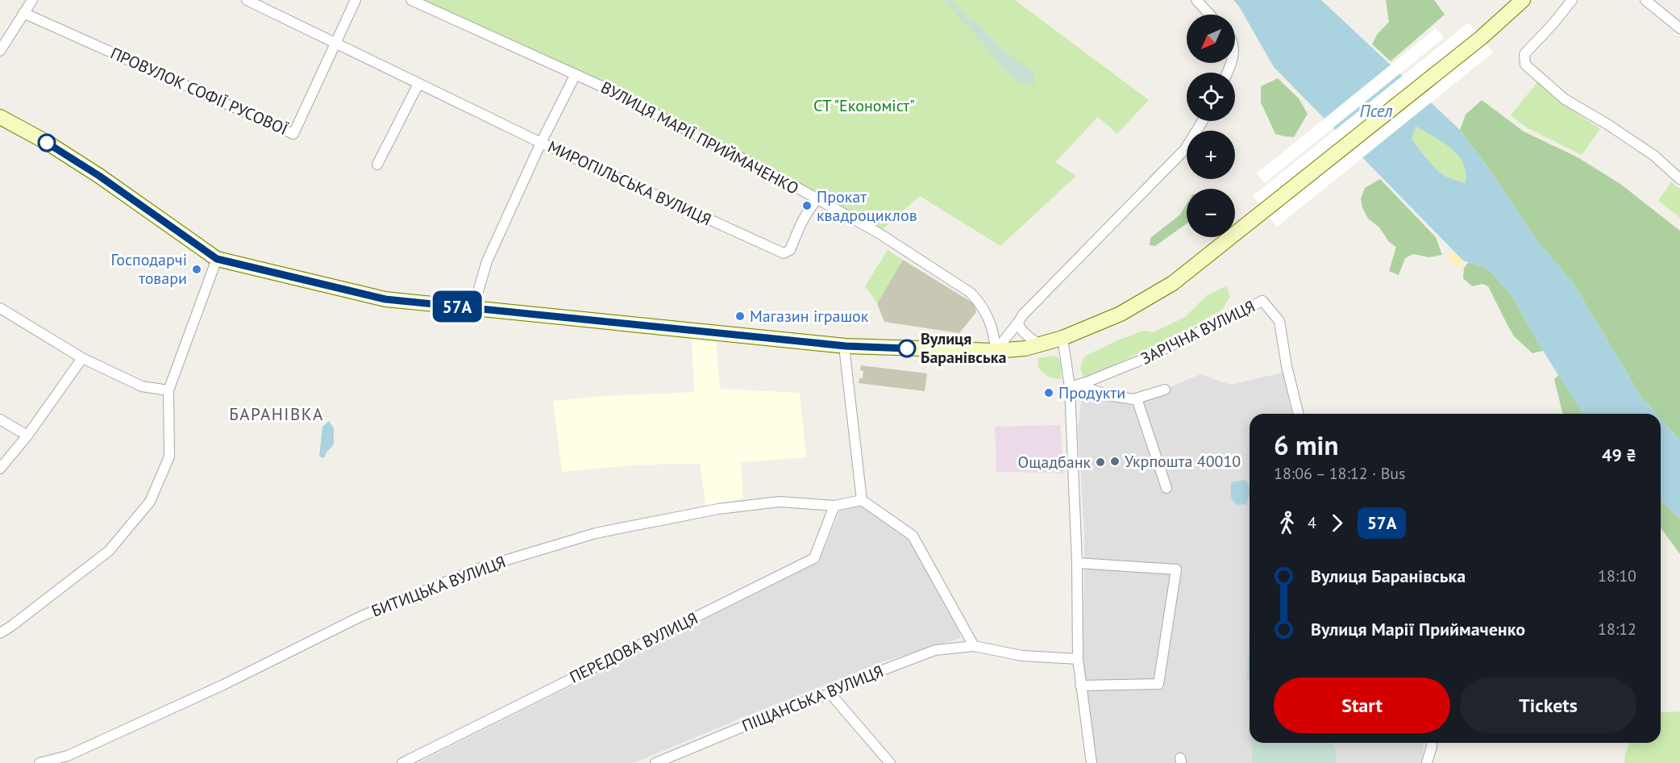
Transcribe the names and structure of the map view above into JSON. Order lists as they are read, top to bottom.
{
  "streets": {
    "street": [
      "ПРОВУЛОК СОФІЇ РУСОВОЇ",
      "ВУЛИЦЯ МАРІЇ ПРИЙМАЧЕНКО",
      "МИРОПІЛЬСЬКА ВУЛИЦЯ",
      "ЗАРІЧНА ВУЛИЦЯ",
      "БИТИЦЬКА ВУЛИЦЯ",
      "ПЕРЕДОВА ВУЛИЦЯ",
      "ПІЩАНСЬКА ВУЛИЦЯ"
    ]
  },
  "crossings": [
    ["ПРОВУЛОК СОФІЇ РУСОВОЇ", "МИРОПІЛЬСЬКА ВУЛИЦЯ"],
    ["ВУЛИЦЯ МАРІЇ ПРИЙМАЧЕНКО", "МИРОПІЛЬСЬКА ВУЛИЦЯ"],
    ["БИТИЦЬКА ВУЛИЦЯ", "ПЕРЕДОВА ВУЛИЦЯ"]
  ],
  "districts": ["БАРАНІВКА"],
  "water": ["Псел"],
  "parks": ["СТ \"Економіст\""],
  "places": [
    "Прокат квадроциклов",
    "Господарчі товари",
    "Магазин іграшок",
    "Вулиця Баранівська",
    "Продукти",
    "Укрпошта 40010",
    "Ощадбанк"
  ],
  "lines": ["bus line 57А"],
  "north": "bottom left",
  "page": {
    "on_map": "57А",
    "map_buttons": ["+", "−"],
    "heading": ["6 min", "18:06 – 18:12 · Bus", "49 ₴"],
    "legs": ["4", "57А"],
    "list": [
      {
        "name": "Вулиця Баранівська",
        "value": "18:10"
      },
      {
        "name": "Вулиця Марії Приймаченко",
        "value": "18:12"
      }
    ],
    "buttons": ["Start", "Tickets"]
  }
}
